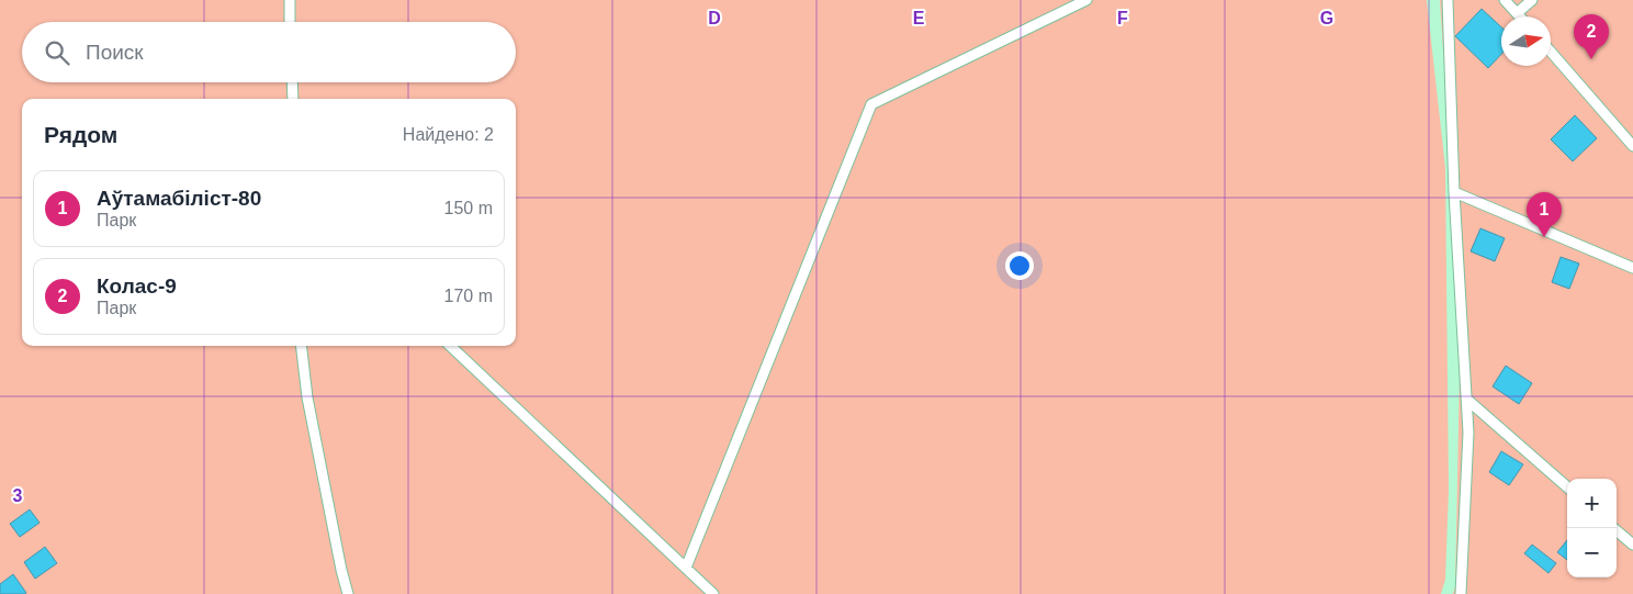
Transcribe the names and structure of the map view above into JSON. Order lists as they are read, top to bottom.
{
  "north": "right",
  "page": {
    "pins": ["2", "1"],
    "search": "Поиск",
    "heading": ["Рядом", "Найдено: 2"],
    "list": [
      {
        "mark": "1",
        "name": "Аўтамабіліст-80",
        "note": "Парк",
        "value": "150 m"
      },
      {
        "mark": "2",
        "name": "Колас-9",
        "note": "Парк",
        "value": "170 m"
      }
    ],
    "map_buttons": ["+", "−"]
  },
  "grid": {
    "columns": [
      "D",
      "E",
      "F",
      "G"
    ],
    "rows": ["3"]
  }
}
